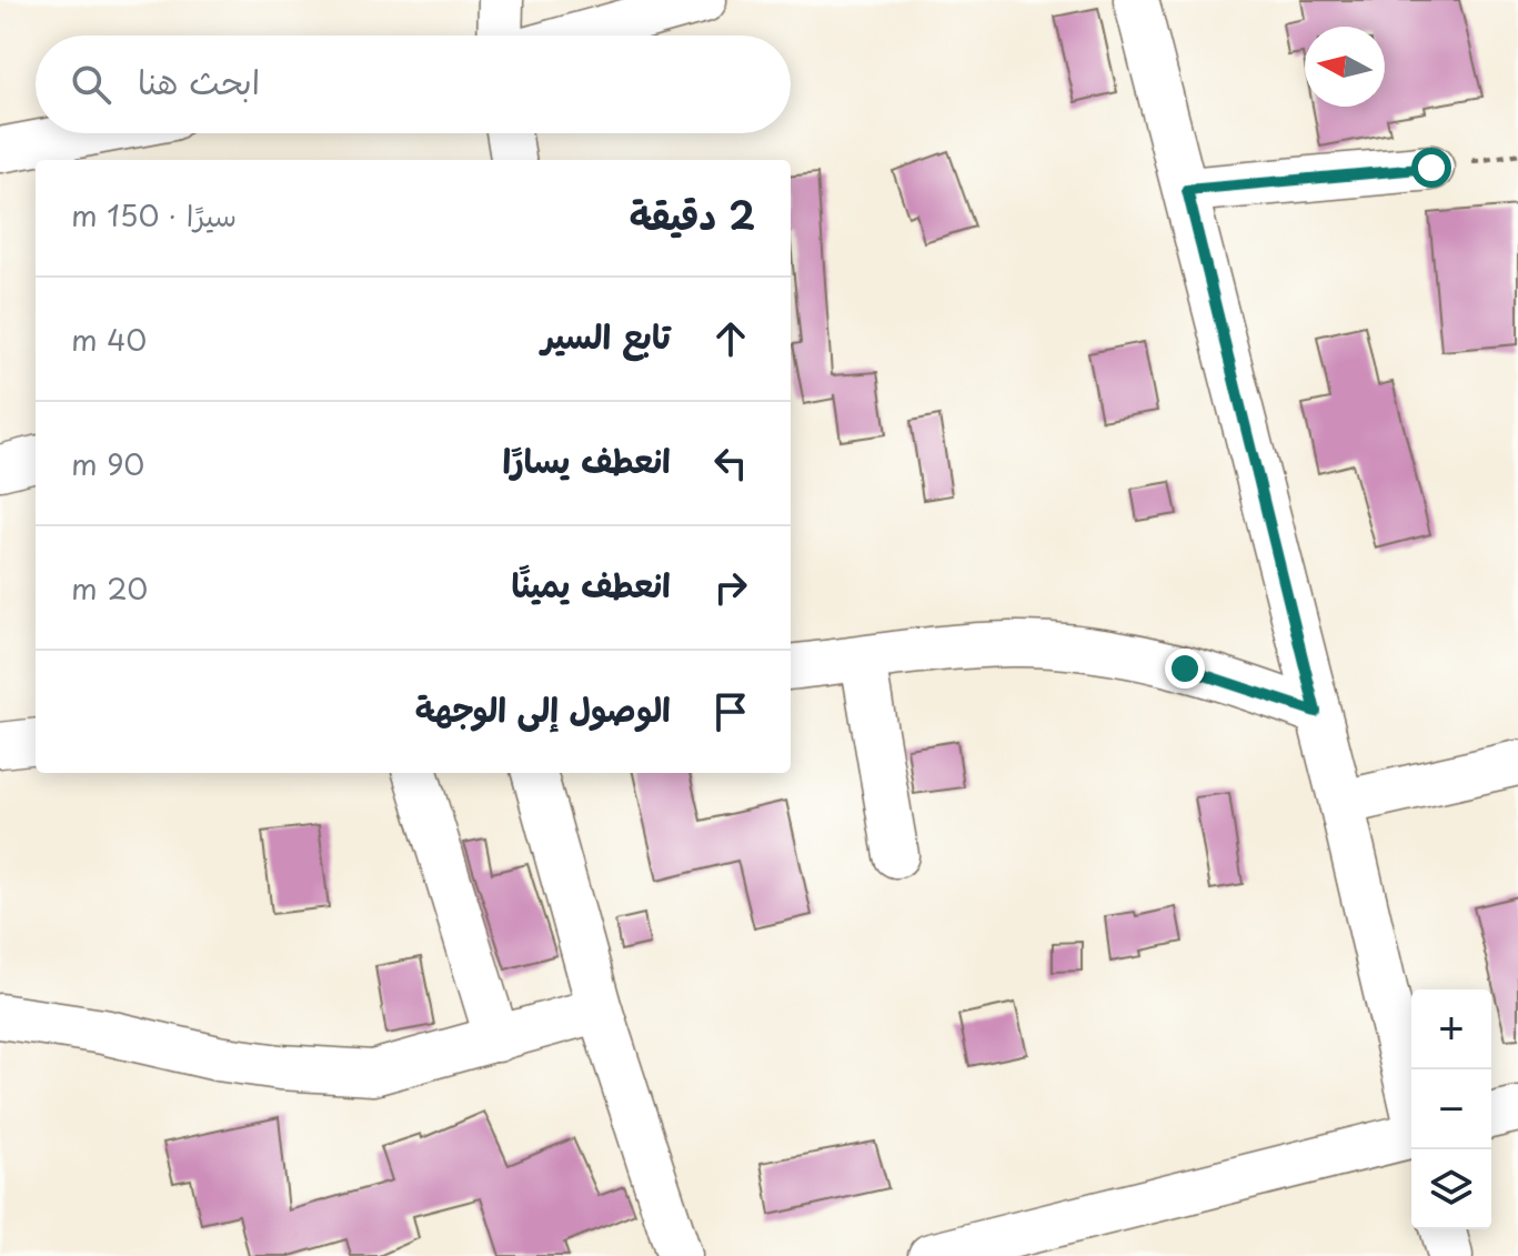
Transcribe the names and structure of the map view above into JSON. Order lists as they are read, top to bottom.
{
  "north": "left",
  "page": {
    "search": "ابحث هنا",
    "heading": ["2 دقيقة", "سيرًا · 150 m"],
    "list": [
      ["تابع السير", "40 m"],
      ["انعطف يسارًا", "90 m"],
      ["انعطف يمينًا", "20 m"],
      "الوصول إلى الوجهة"
    ],
    "map_buttons": ["+", "−"]
  }
}
